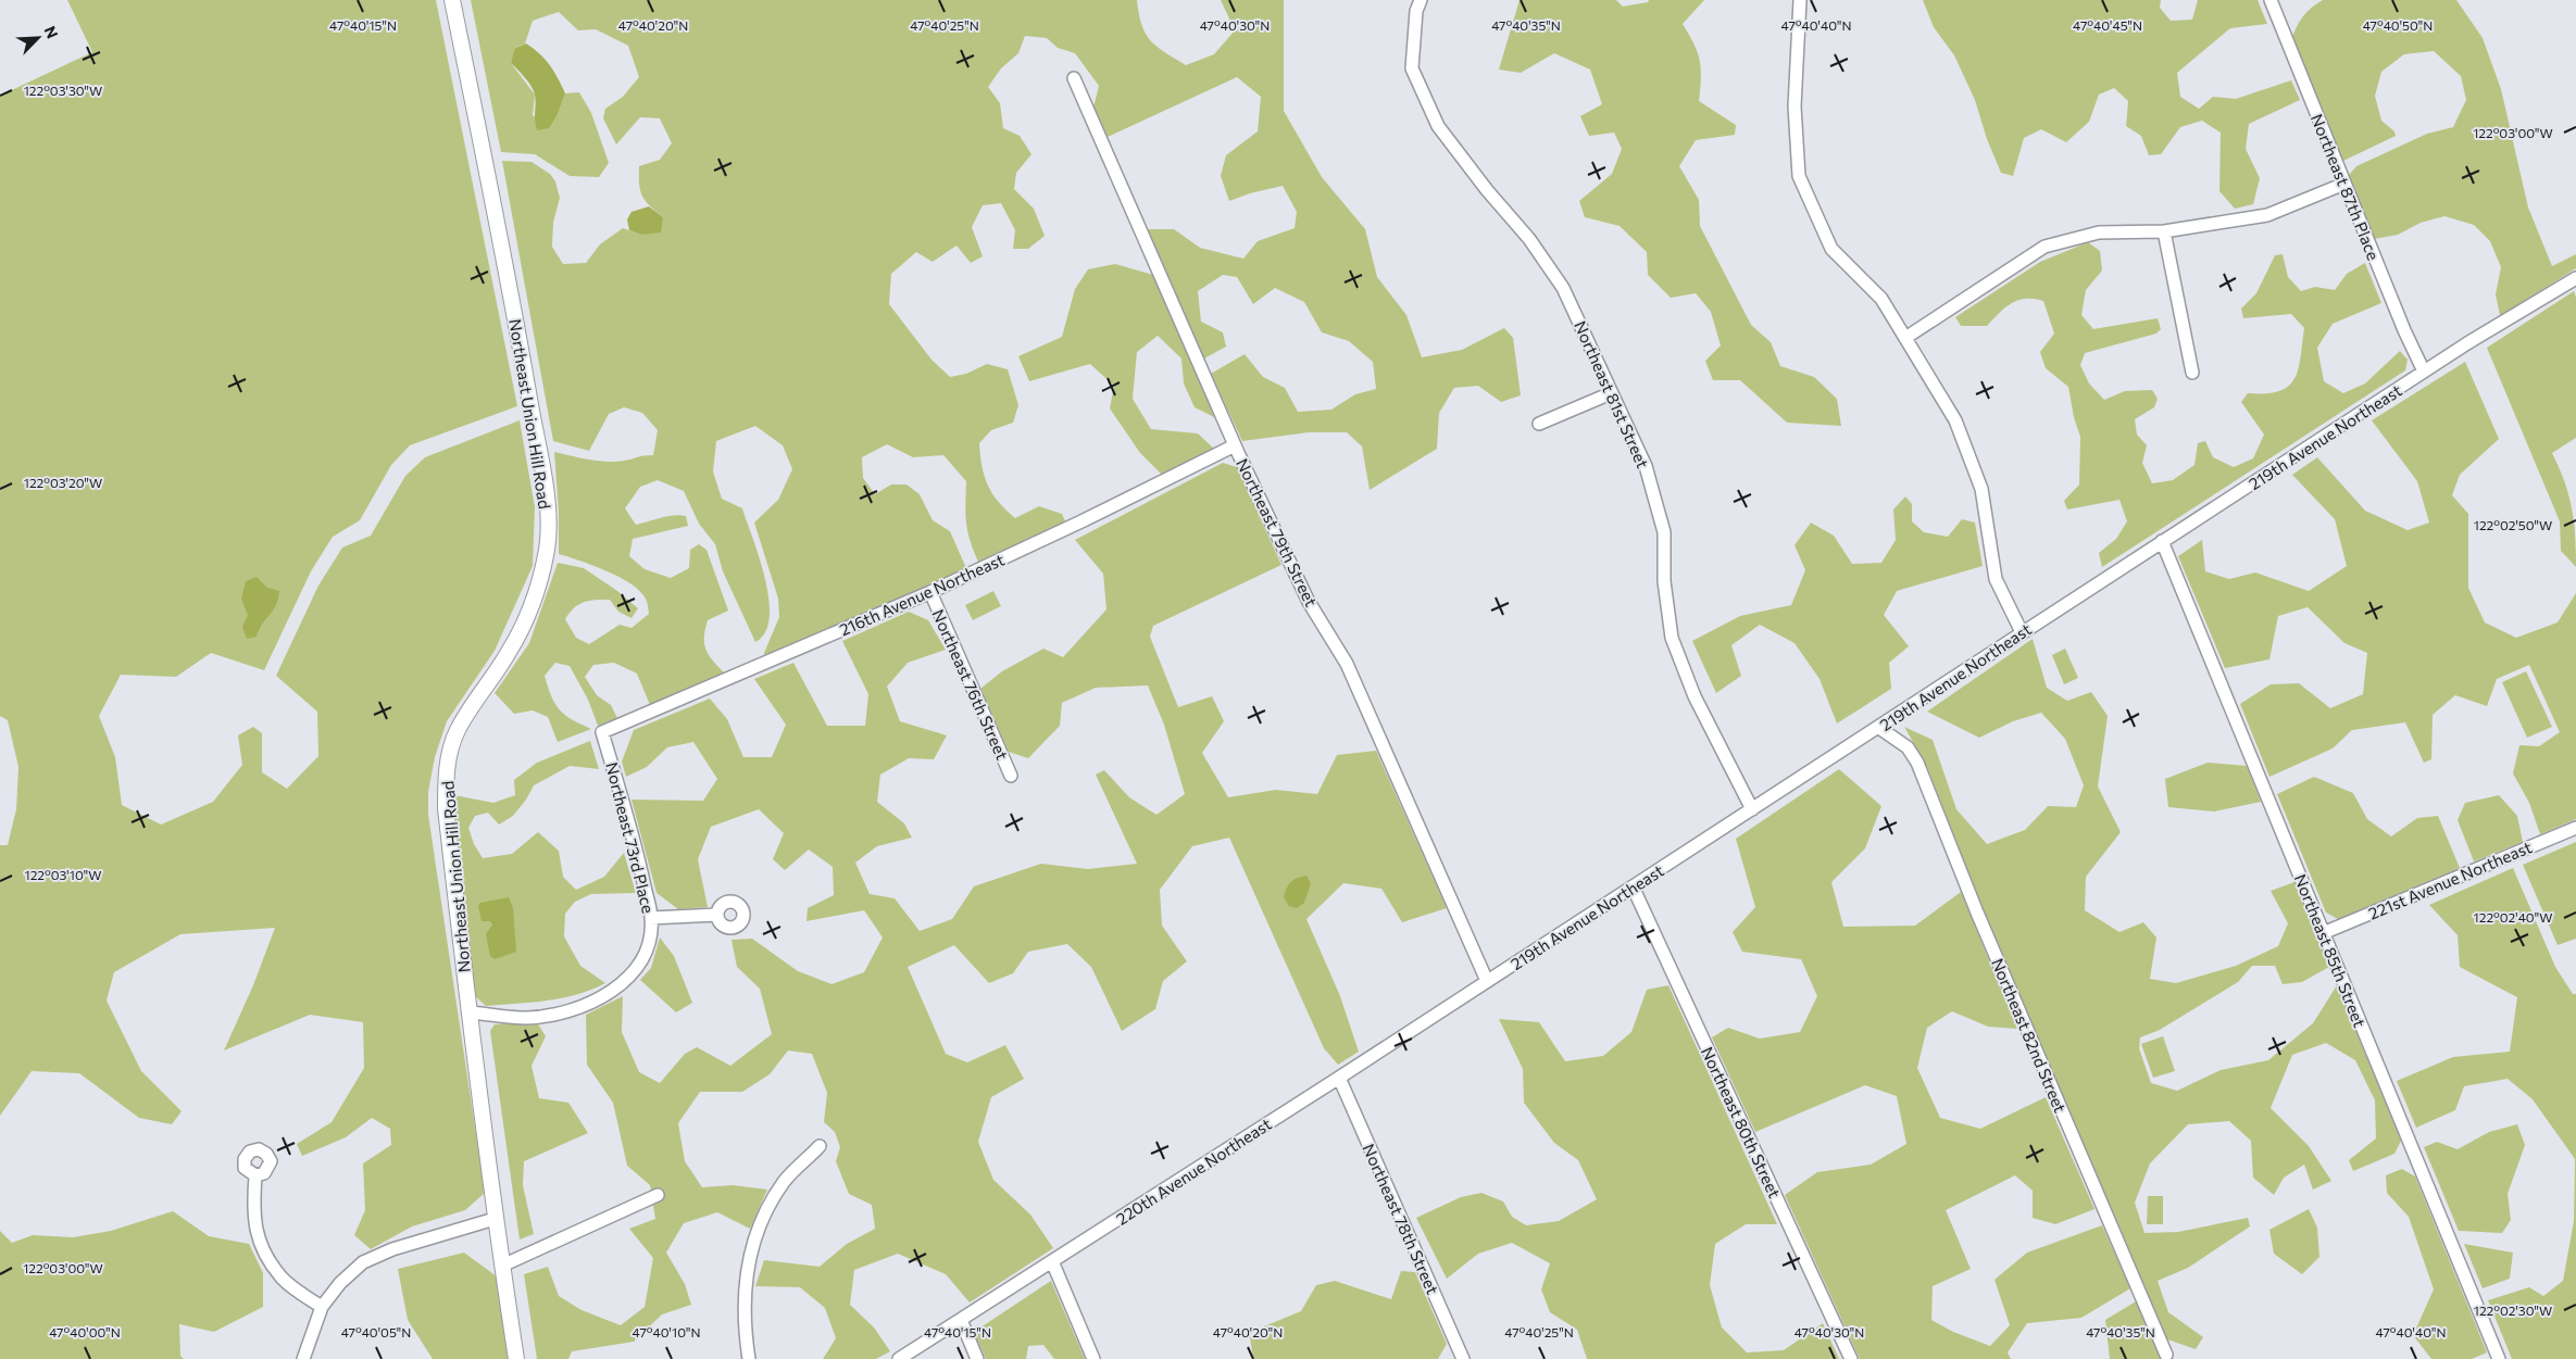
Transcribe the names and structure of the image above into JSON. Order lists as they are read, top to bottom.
{
  "streets": {
    "street": [
      "Northeast 87th Place",
      "Northeast 81st Street",
      "Northeast Union Hill Road",
      "219th Avenue Northeast",
      "Northeast 79th Street",
      "216th Avenue Northeast",
      "Northeast 76th Street",
      "Northeast 73rd Place",
      "221st Avenue Northeast",
      "Northeast 85th Street",
      "Northeast 82nd Street",
      "Northeast 80th Street",
      "220th Avenue Northeast",
      "Northeast 78th Street"
    ]
  },
  "crossings": [
    ["Northeast 87th Place", "219th Avenue Northeast"],
    ["Northeast 81st Street", "219th Avenue Northeast"],
    ["Northeast Union Hill Road", "Northeast 73rd Place"],
    ["219th Avenue Northeast", "Northeast 79th Street"],
    ["219th Avenue Northeast", "Northeast 85th Street"],
    ["219th Avenue Northeast", "Northeast 82nd Street"],
    ["219th Avenue Northeast", "Northeast 80th Street"],
    ["219th Avenue Northeast", "220th Avenue Northeast"],
    ["Northeast 79th Street", "216th Avenue Northeast"],
    ["Northeast 79th Street", "220th Avenue Northeast"],
    ["216th Avenue Northeast", "Northeast 76th Street"],
    ["216th Avenue Northeast", "Northeast 73rd Place"],
    ["221st Avenue Northeast", "Northeast 85th Street"],
    ["220th Avenue Northeast", "Northeast 78th Street"]
  ],
  "north": "top right",
  "coordinates": [
    "47°40'15\"N",
    "47°40'20\"N",
    "47°40'25\"N",
    "47°40'30\"N",
    "47°40'35\"N",
    "47°40'40\"N",
    "47°40'45\"N",
    "47°40'50\"N",
    "122°03'30\"W",
    "122°03'00\"W",
    "122°03'20\"W",
    "122°02'50\"W",
    "122°03'10\"W",
    "122°02'40\"W",
    "122°02'30\"W",
    "47°40'00\"N",
    "47°40'05\"N",
    "47°40'10\"N"
  ]
}
